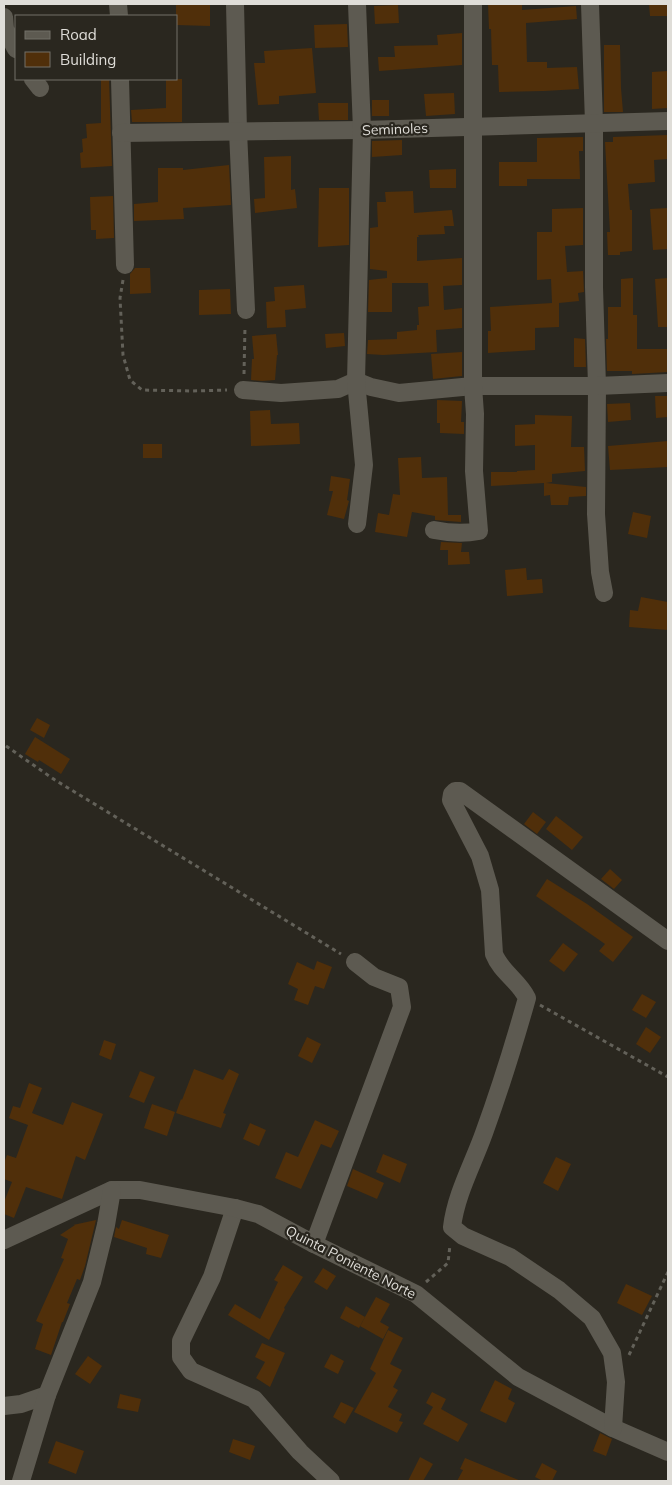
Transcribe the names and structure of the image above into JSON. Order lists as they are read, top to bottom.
{
  "streets": {
    "street": ["Seminoles", "Quinta Poniente Norte"]
  },
  "legend": ["Road", "Building"]
}
